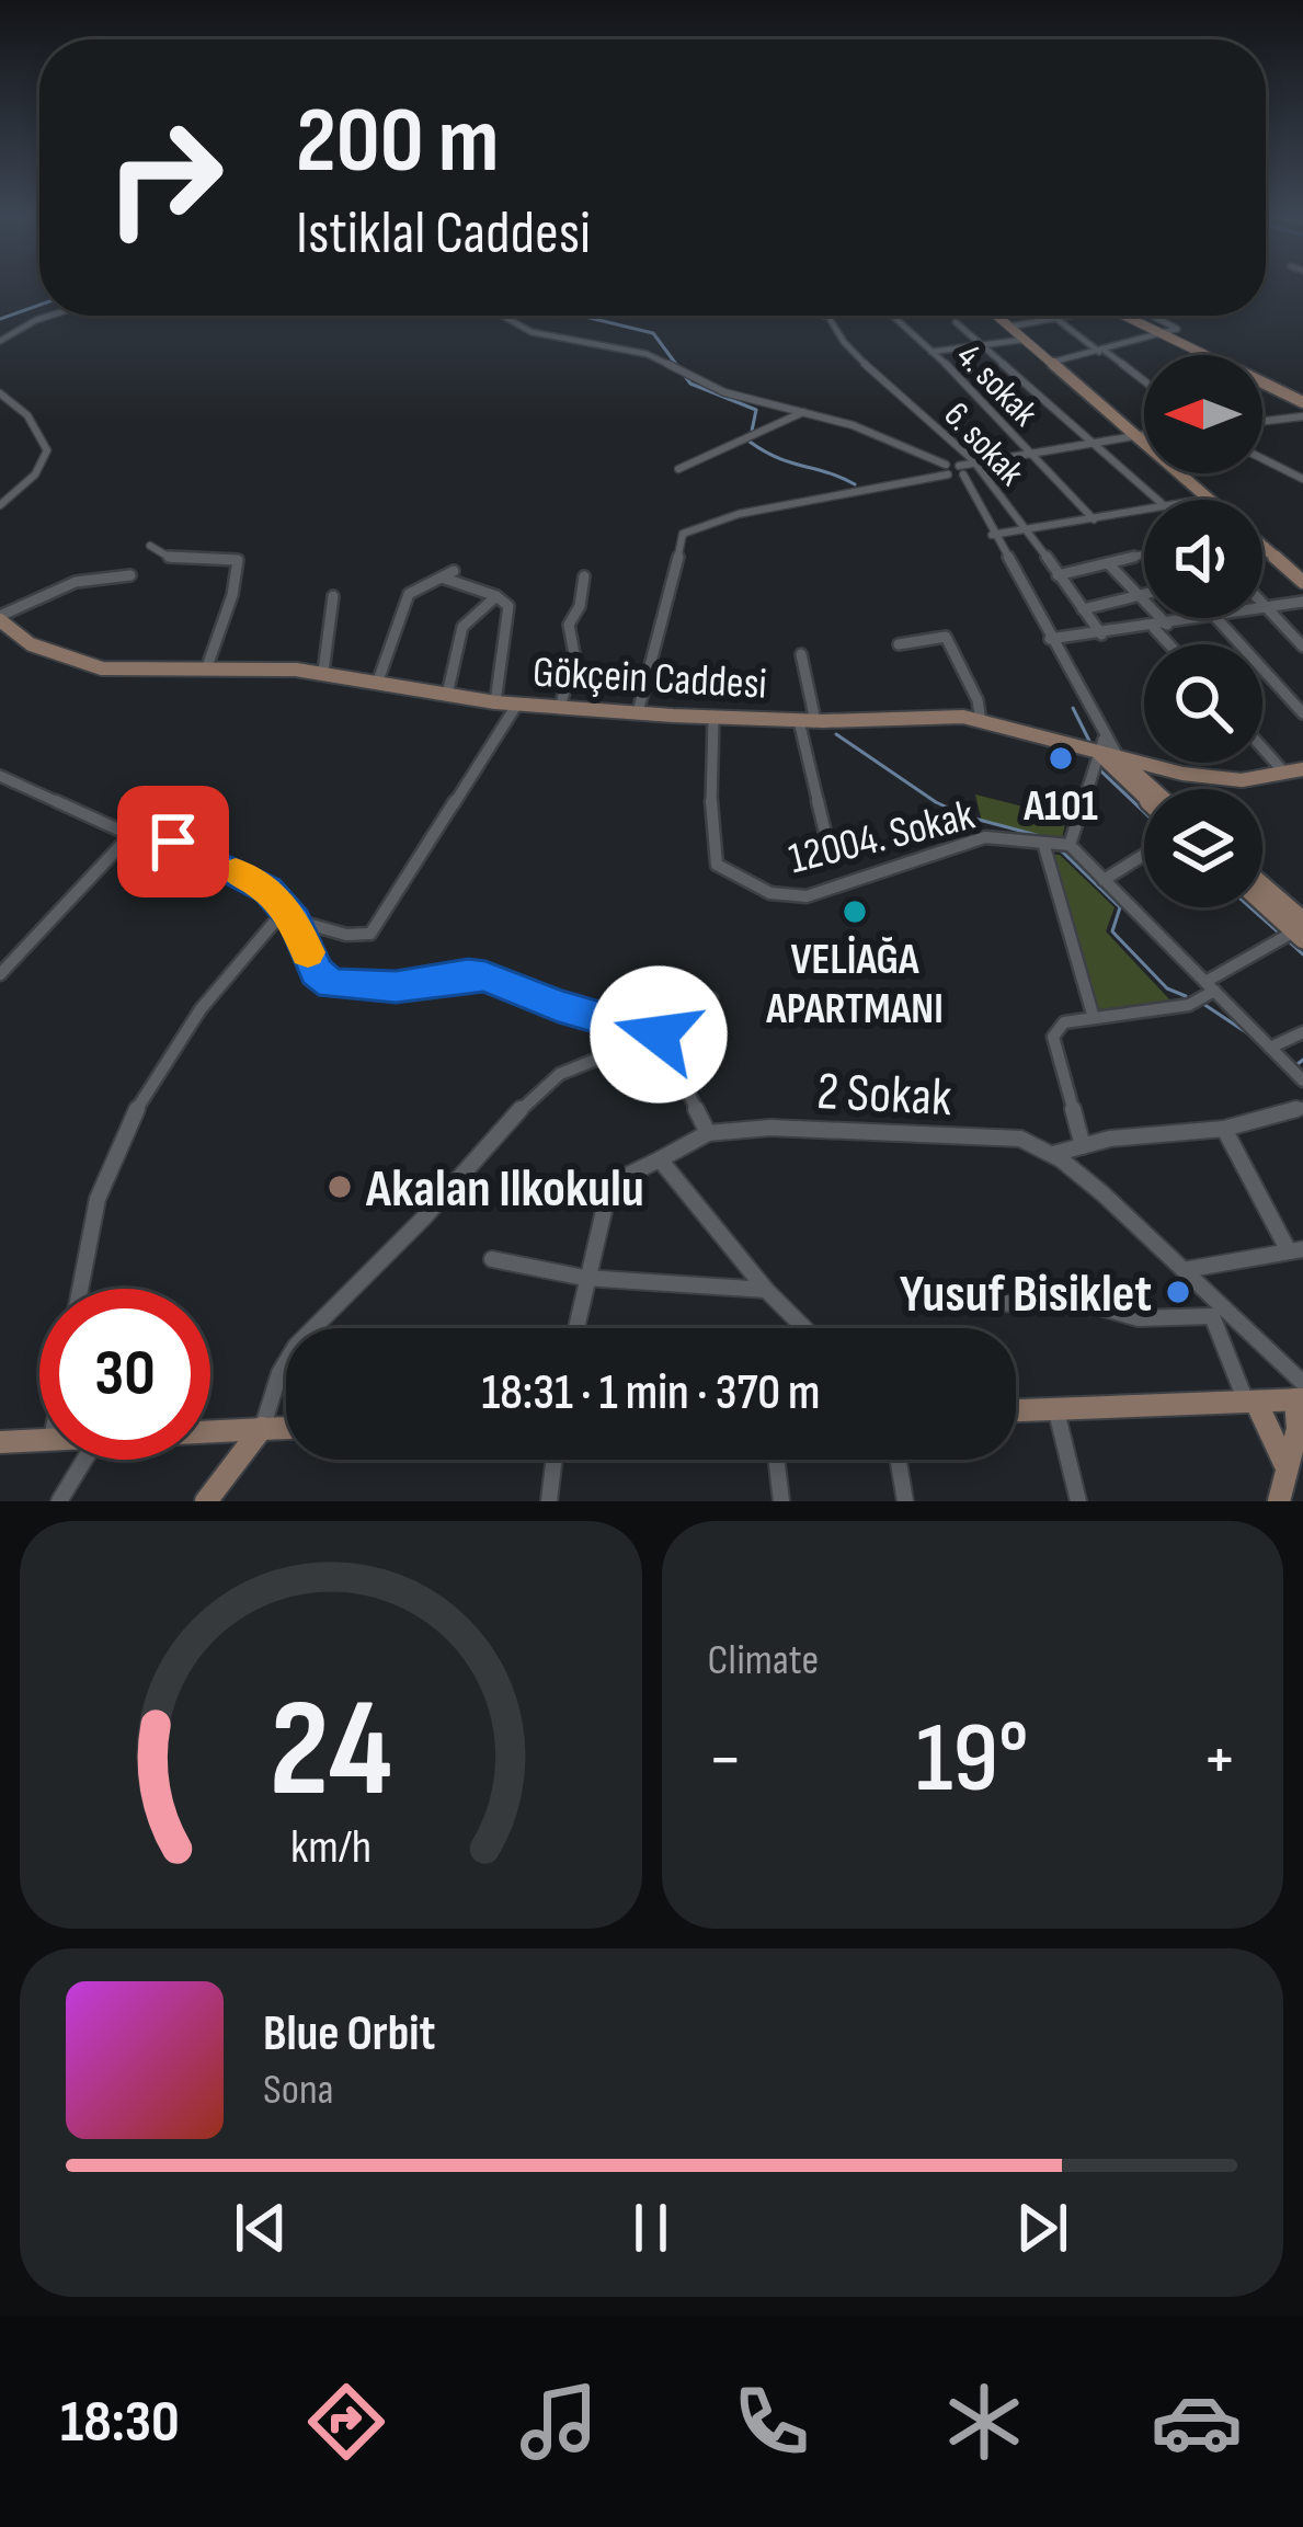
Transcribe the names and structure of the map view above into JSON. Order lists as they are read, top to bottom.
{
  "streets": {
    "street": [
      "4. sokak",
      "6. sokak",
      "Gökçein Caddesi",
      "12004. Sokak",
      "2 Sokak"
    ]
  },
  "crossings": [
    ["Gökçein Caddesi", "12004. Sokak"]
  ],
  "places": [
    "A101",
    "VELİAĞA APARTMANI",
    "Akalan Ilkokulu",
    "Yusuf Bisiklet"
  ],
  "north": "left",
  "page": {
    "turn": ["200 m", "Istiklal Caddesi"],
    "limit": "30",
    "trip": "18:31 · 1 min · 370 m",
    "tile": "Climate",
    "heat": ["−", "19°", "+"],
    "song": ["Blue Orbit", "Sona"],
    "tabs": "18:30",
    "gauge": ["24", "km/h"]
  }
}
